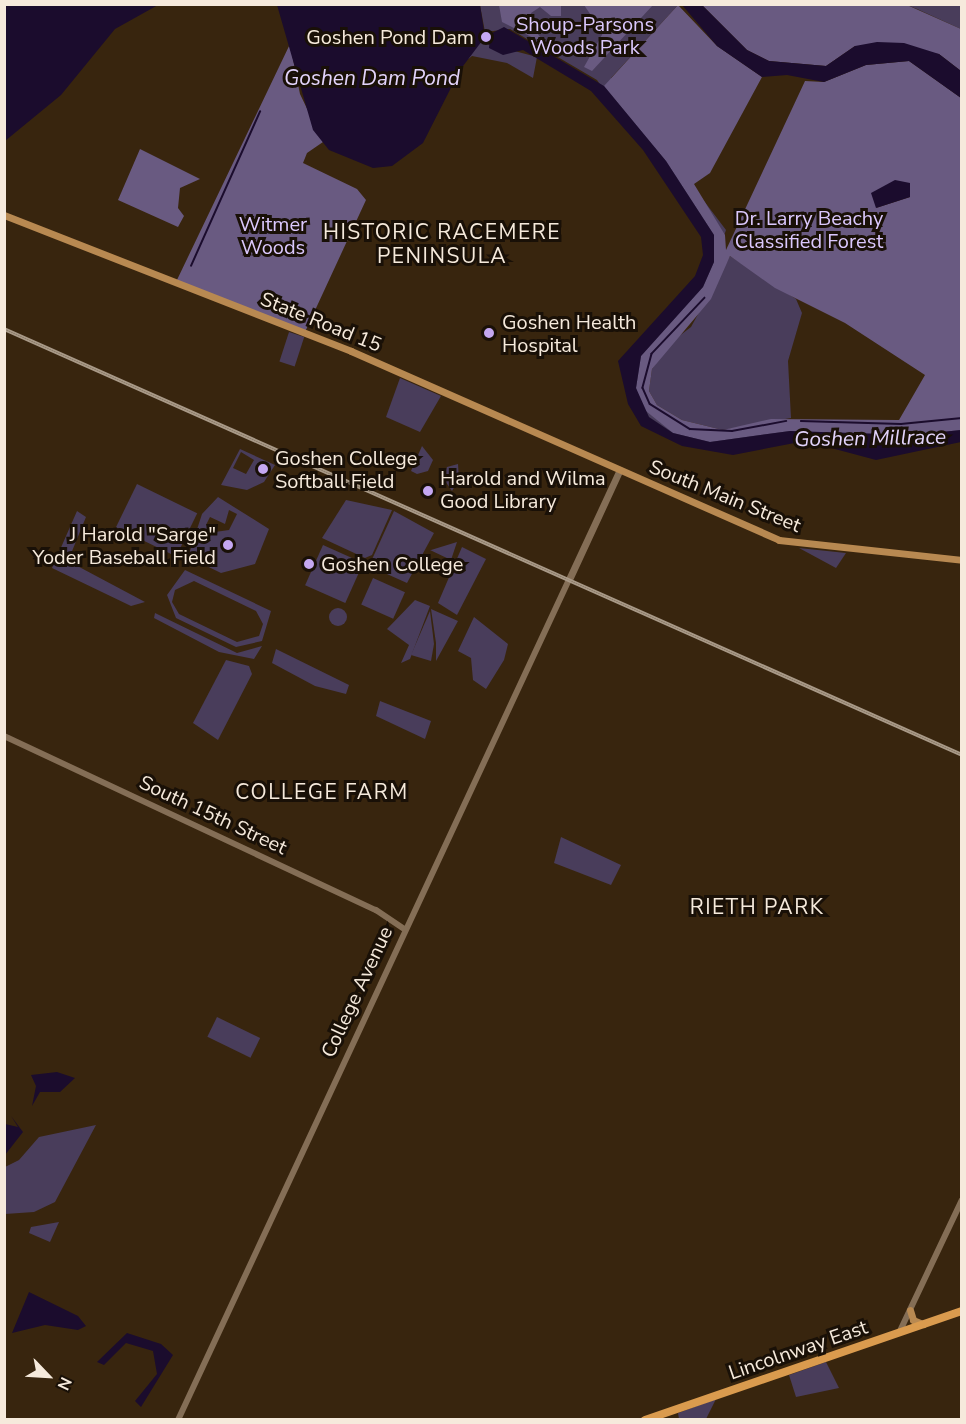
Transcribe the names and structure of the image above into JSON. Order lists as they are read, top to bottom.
{
  "streets": {
    "highway": ["Lincolnway East"],
    "main road": [
      "State Road 15",
      "South Main Street",
      "South 15th Street",
      "College Avenue"
    ]
  },
  "crossings": [
    ["State Road 15", "South Main Street"],
    ["State Road 15", "College Avenue"],
    ["South Main Street", "College Avenue"],
    ["South 15th Street", "College Avenue"]
  ],
  "districts": ["HISTORIC RACEMERE PENINSULA", "COLLEGE FARM", "RIETH PARK"],
  "water": ["Goshen Dam Pond", "Goshen Millrace"],
  "parks": ["Shoup-Parsons Woods Park", "Dr. Larry Beachy Classified Forest", "Witmer Woods"],
  "places": [
    "Goshen Pond Dam",
    "Goshen Health Hospital",
    "Goshen College Softball Field",
    "Harold and Wilma Good Library",
    "J Harold \"Sarge\" Yoder Baseball Field",
    "Goshen College"
  ],
  "north": "bottom right"
}
